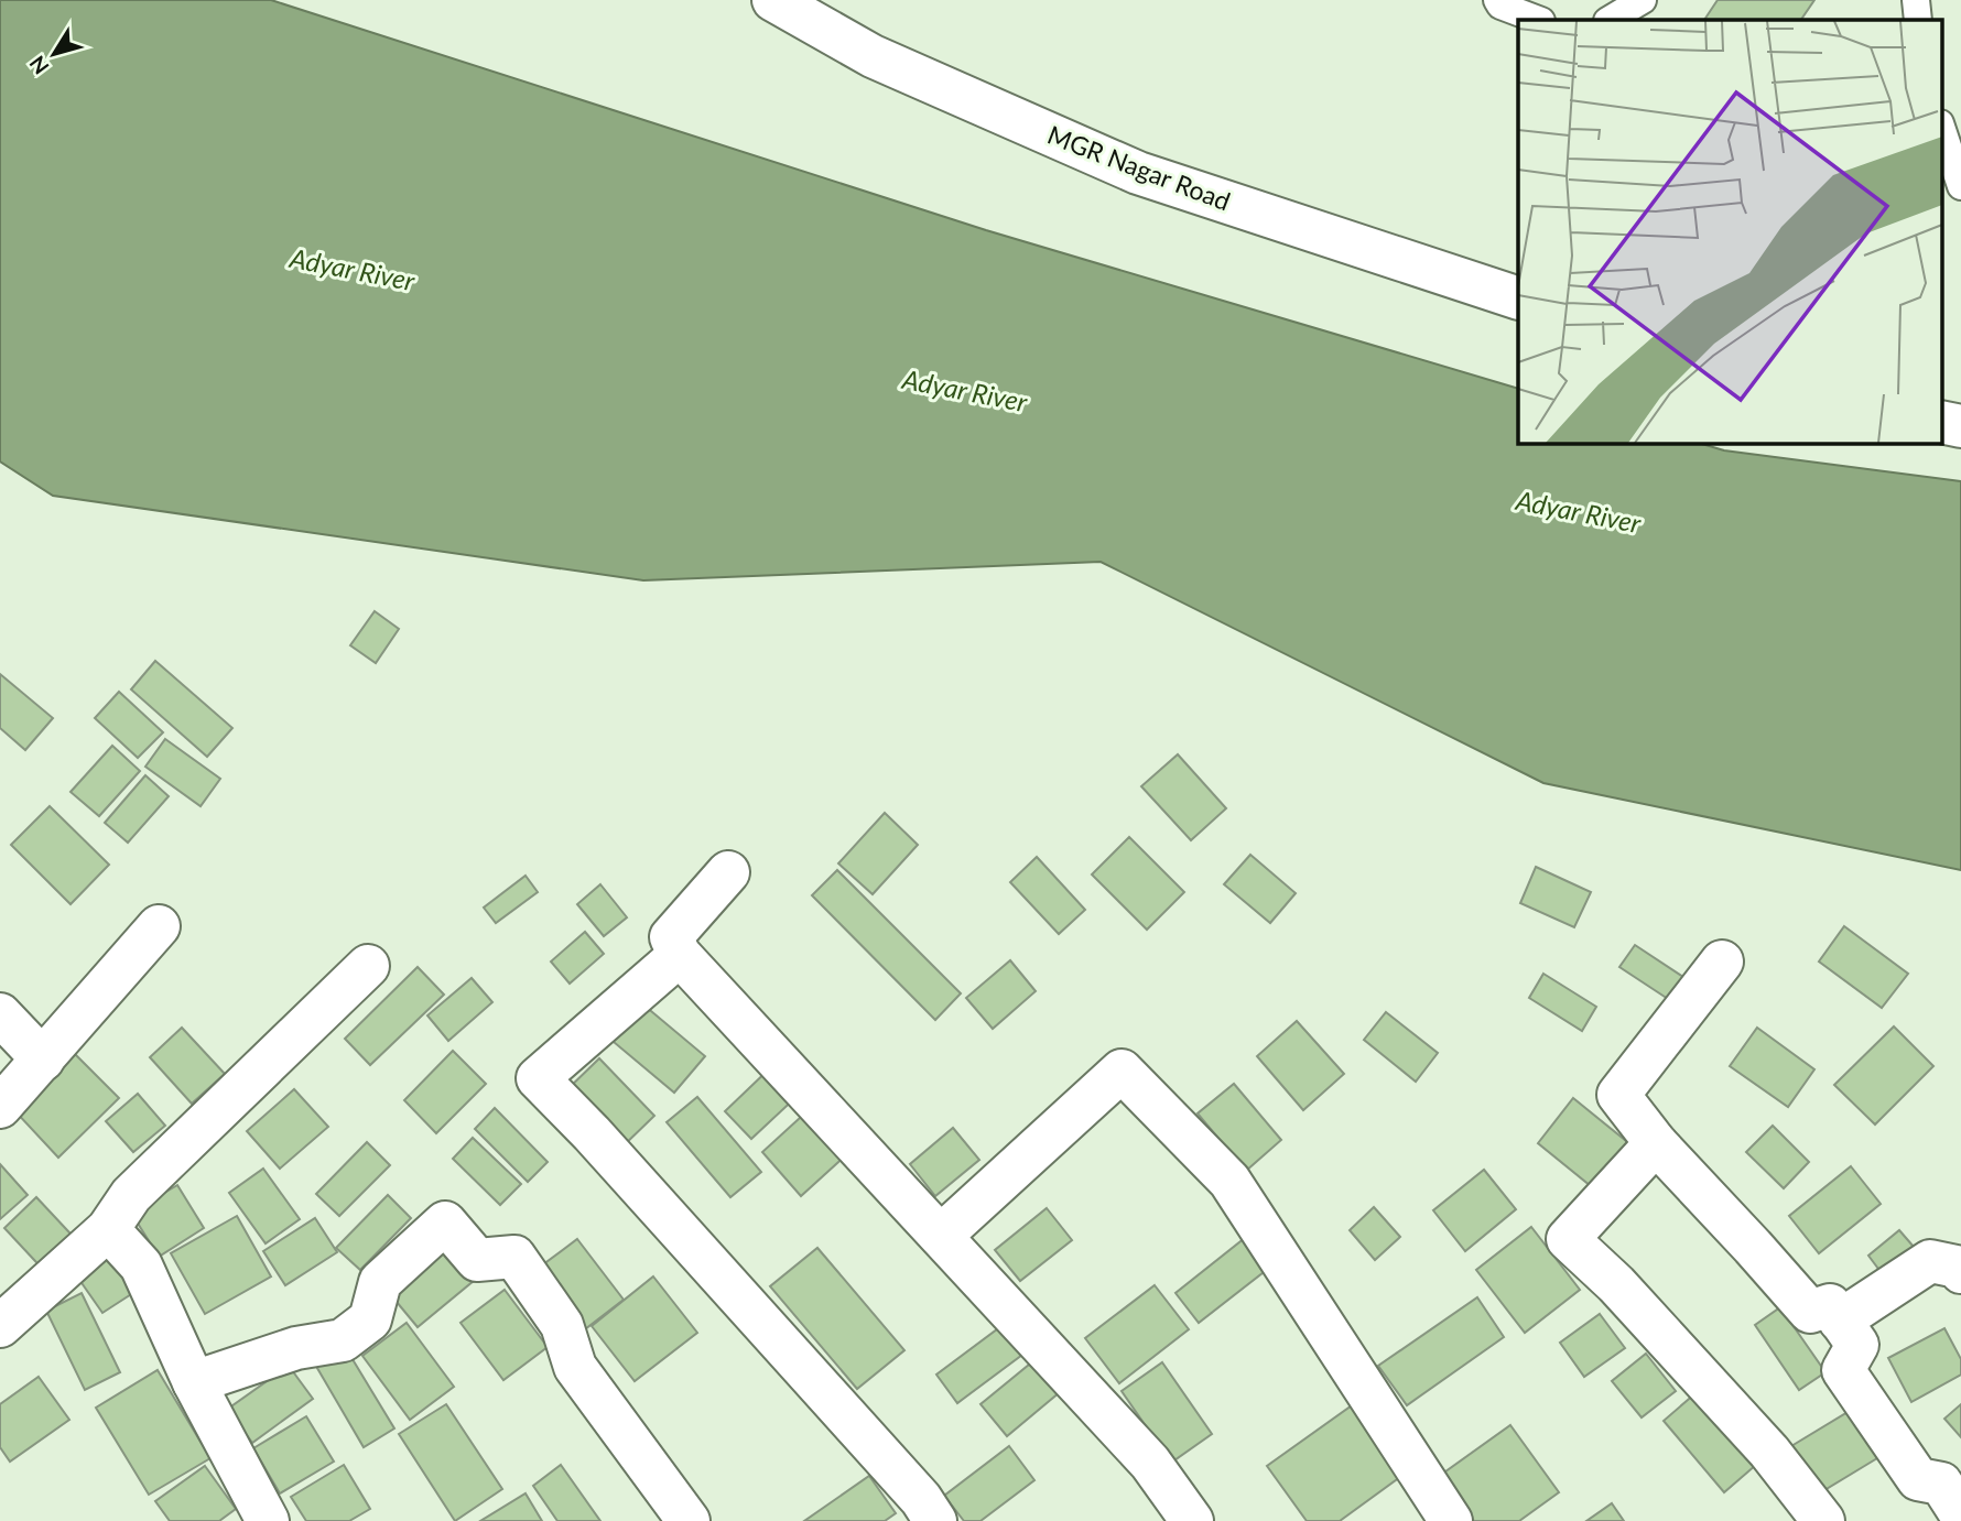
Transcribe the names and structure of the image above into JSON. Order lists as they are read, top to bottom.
{
  "streets": {
    "street": ["MGR Nagar Road"]
  },
  "water": ["Adyar River"],
  "north": "bottom left"
}
